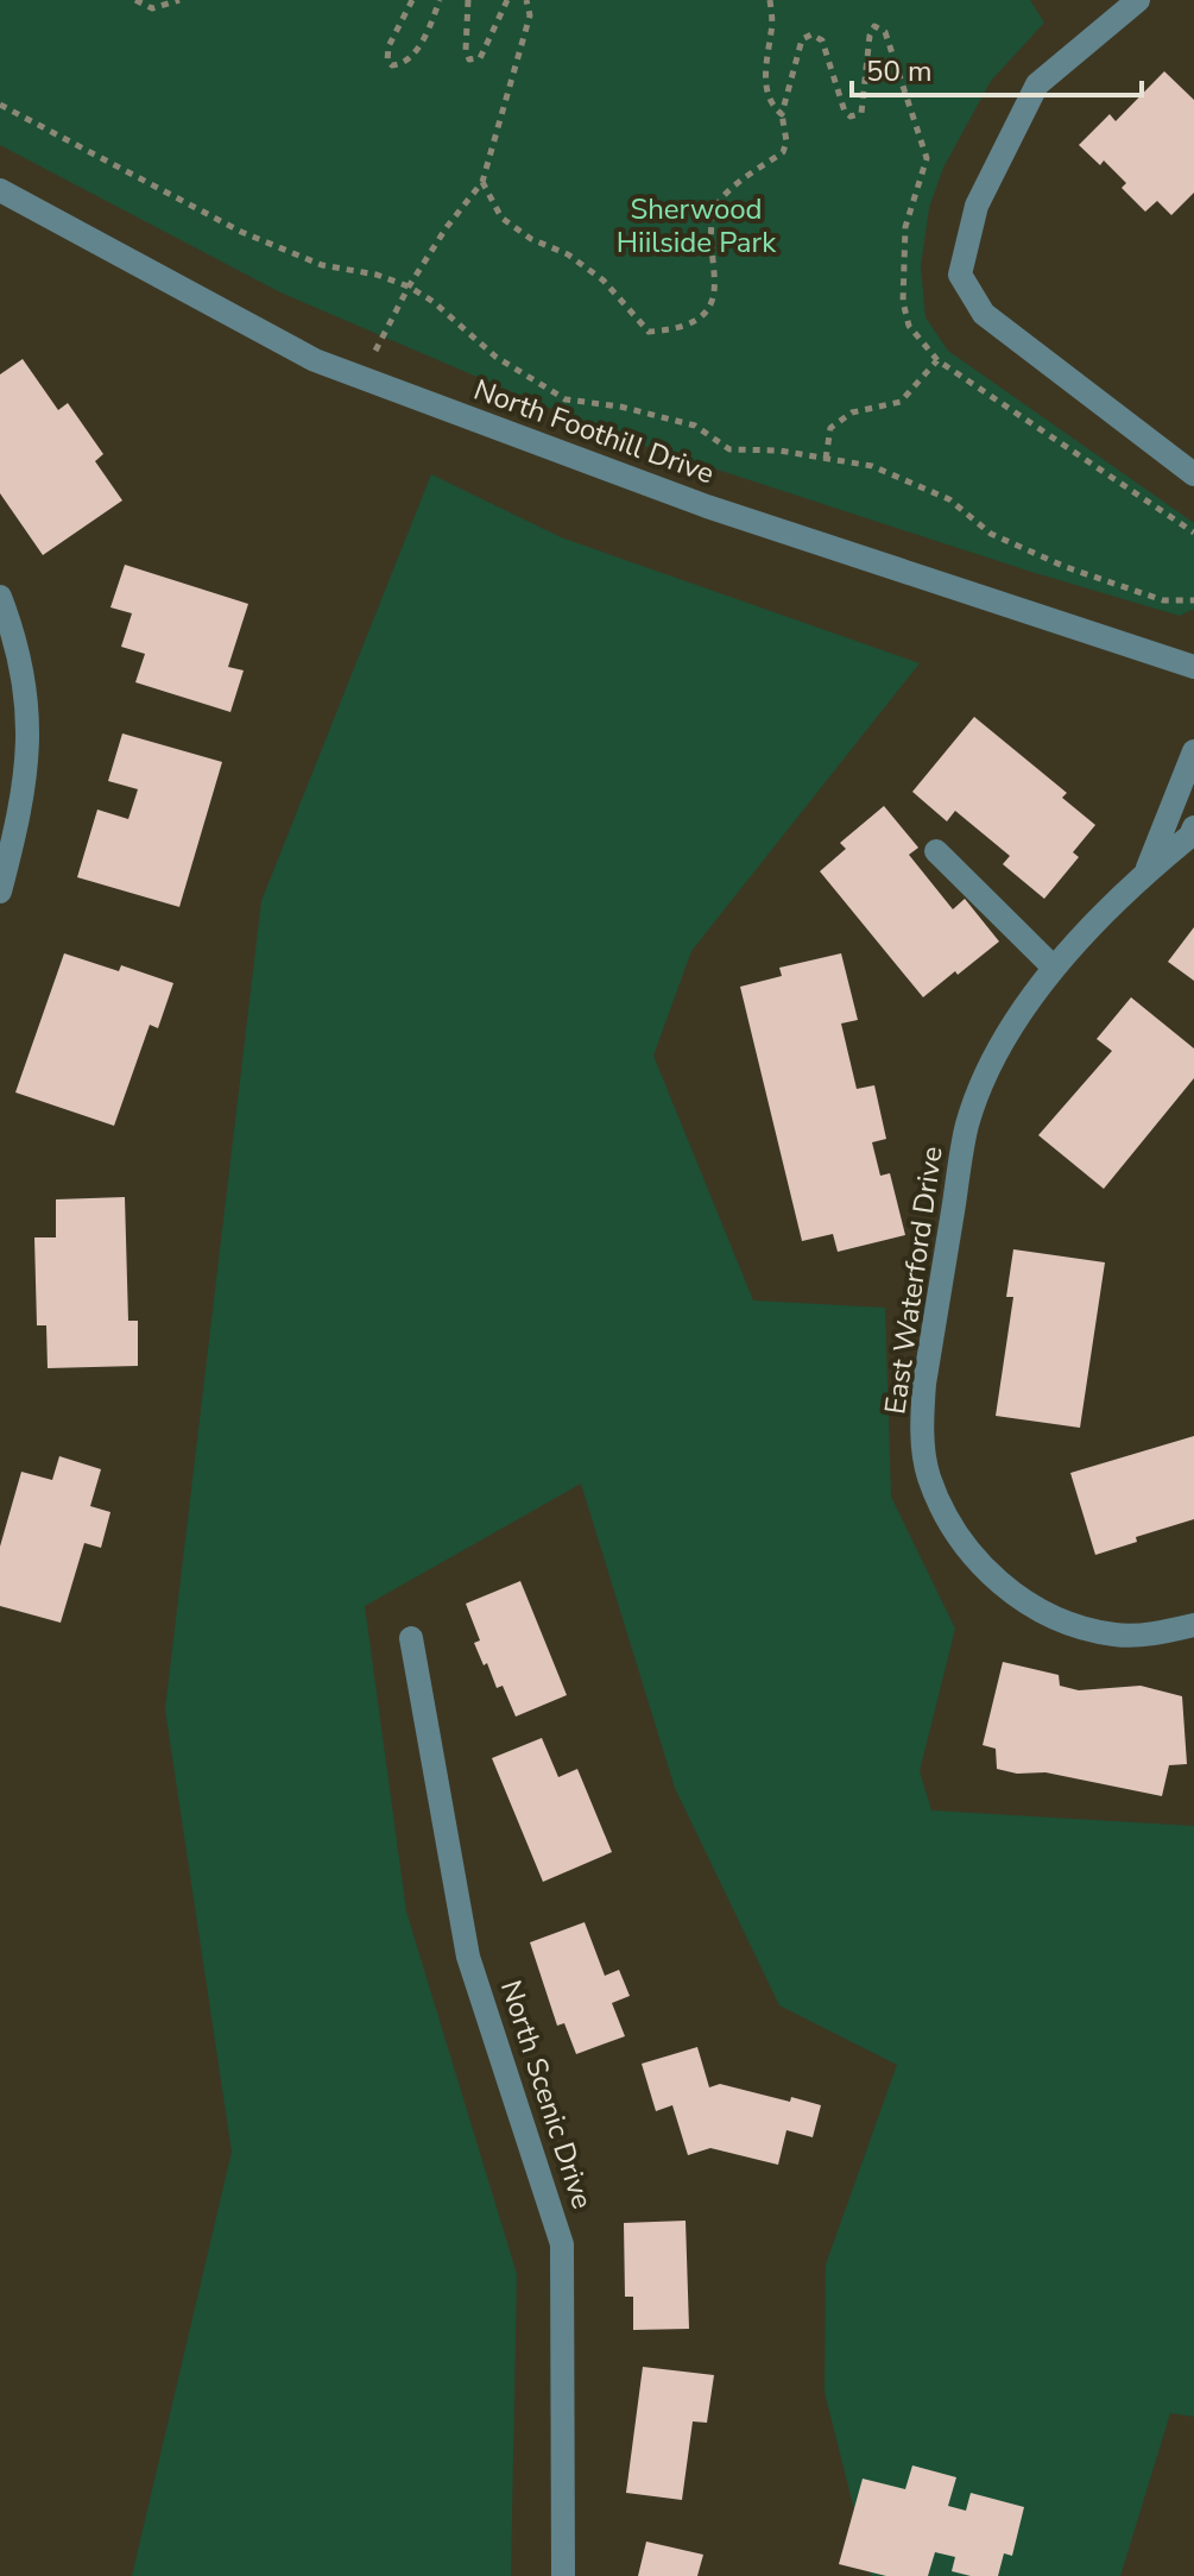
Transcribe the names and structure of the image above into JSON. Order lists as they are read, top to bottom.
{
  "streets": {
    "street": ["North Foothill Drive", "East Waterford Drive", "North Scenic Drive"]
  },
  "parks": ["Sherwood Hiilside Park"],
  "scale_bar": "50 m"
}
